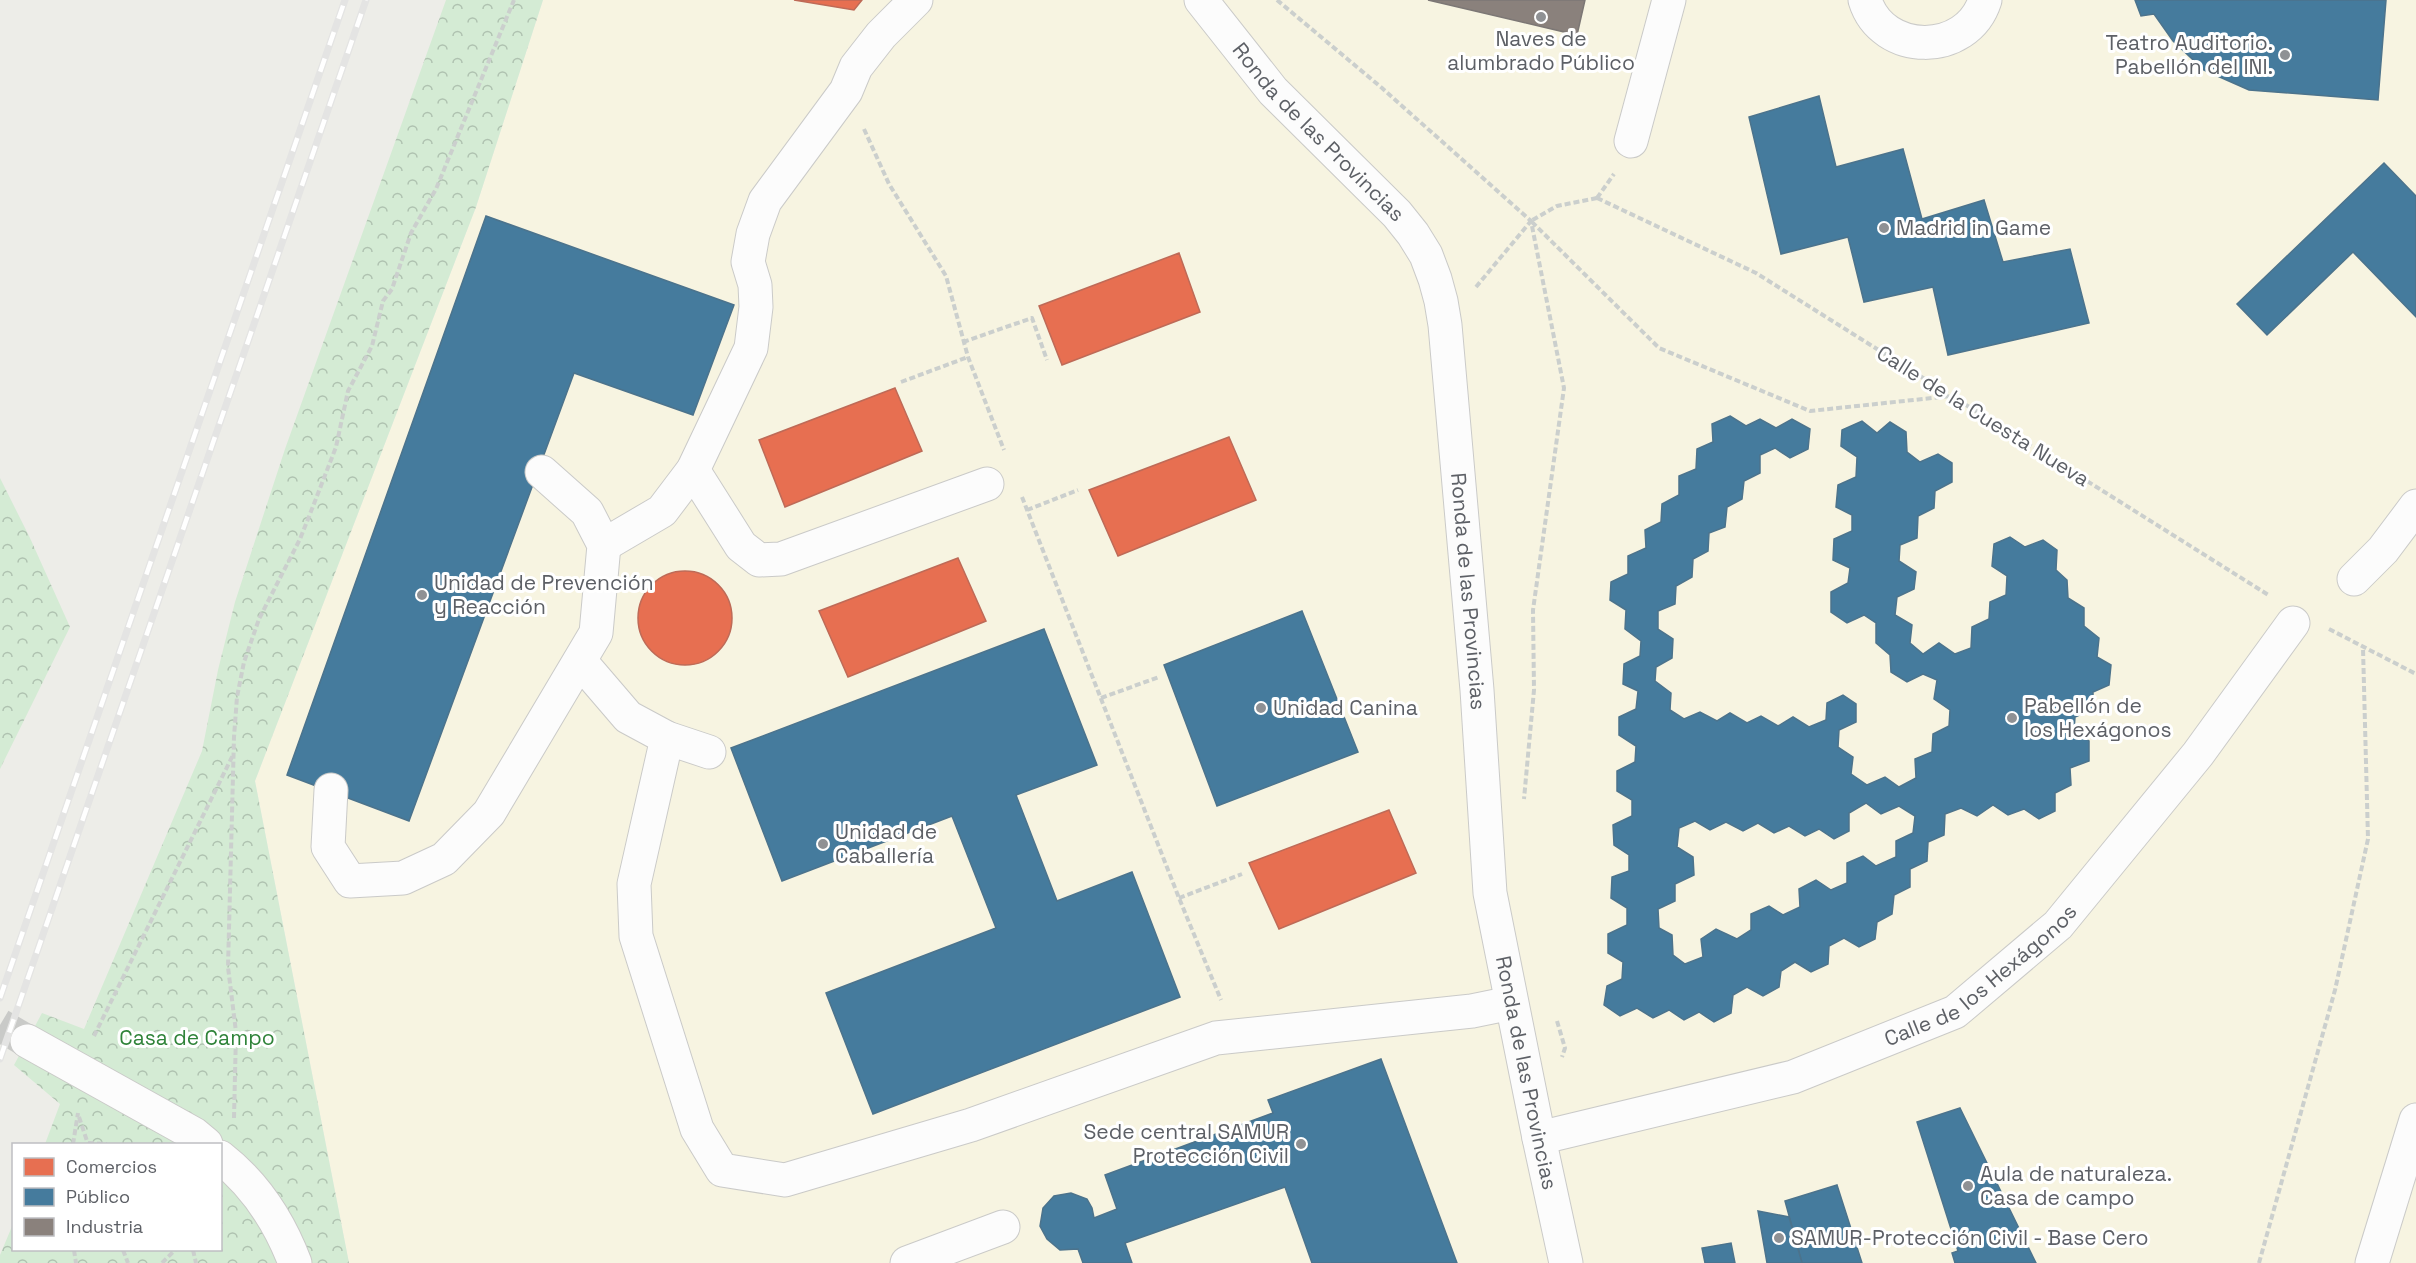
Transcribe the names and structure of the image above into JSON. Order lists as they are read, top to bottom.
{
  "streets": {
    "street": ["Ronda de las Provincias", "Calle de los Hexágonos"],
    "path": ["Calle de la Cuesta Nueva"]
  },
  "crossings": [
    ["Ronda de las Provincias", "Calle de los Hexágonos"],
    ["Calle de la Cuesta Nueva", "Calle de los Hexágonos"]
  ],
  "parks": ["Casa de Campo"],
  "places": [
    "Naves de alumbrado Público",
    "Teatro Auditorio. Pabellón del INI.",
    "Madrid in Game",
    "Unidad de Prevención y Reacción",
    "Unidad Canina",
    "Pabellón de los Hexágonos",
    "Unidad de Caballería",
    "Sede central SAMUR Protección Civil",
    "Aula de naturaleza. Casa de campo",
    "SAMUR-Protección Civil - Base Cero"
  ],
  "legend": ["Comercios", "Público", "Industria"]
}
